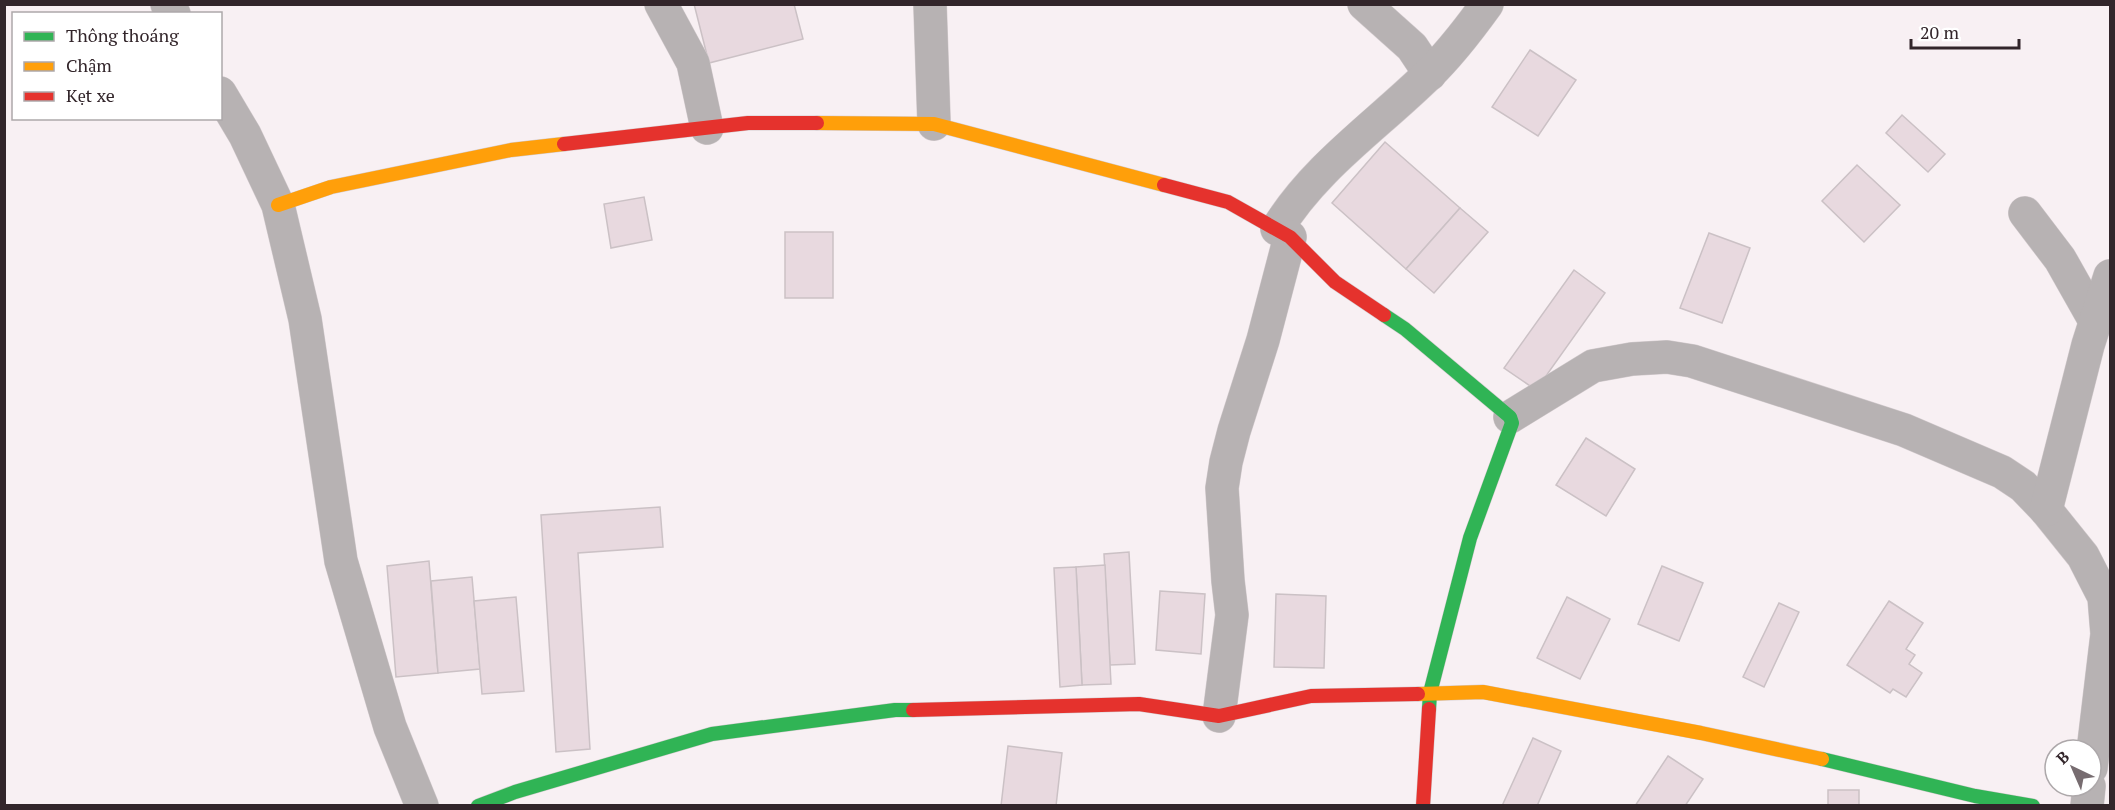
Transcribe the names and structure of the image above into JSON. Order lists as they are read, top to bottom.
{
  "legend": ["Thông thoáng", "Chậm", "Kẹt xe"],
  "scale_bar": "20 m",
  "north": "top left"
}
